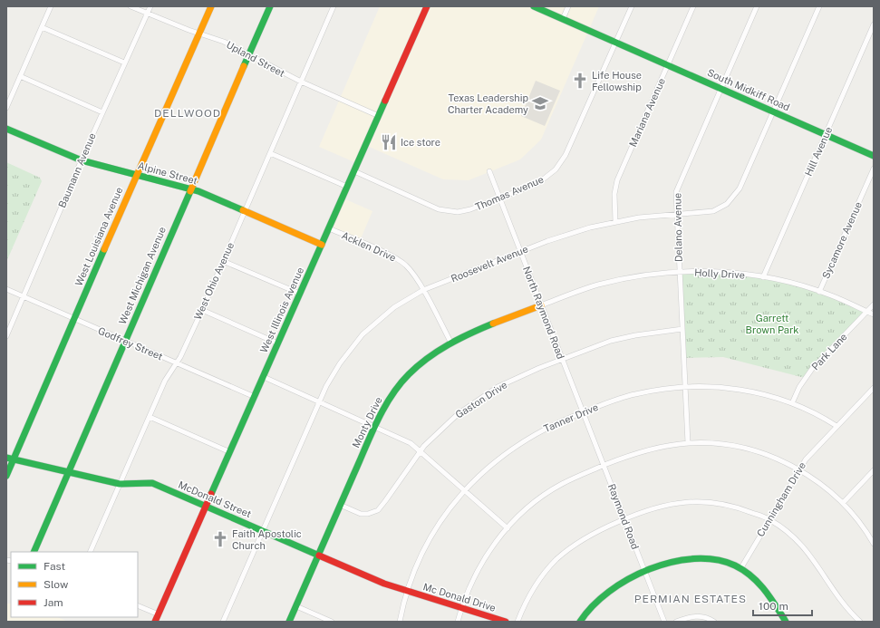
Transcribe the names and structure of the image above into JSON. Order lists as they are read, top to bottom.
{
  "streets": {
    "street": [
      "Upland Street",
      "South Midkiff Road",
      "Mariana Avenue",
      "Hill Avenue",
      "Baumann Avenue",
      "Alpine Street",
      "Thomas Avenue",
      "Delano Avenue",
      "West Louisiana Avenue",
      "Sycamore Avenue",
      "Acklen Drive",
      "Roosevelt Avenue",
      "Holly Drive",
      "West Michigan Avenue",
      "West Ohio Avenue",
      "West Illinois Avenue",
      "North Raymond Road",
      "Godfrey Street",
      "Park Lane",
      "Gaston Drive",
      "Tanner Drive",
      "Monty Drive",
      "McDonald Street",
      "Cunningham Drive",
      "Raymond Road",
      "Mc Donald Drive"
    ]
  },
  "crossings": [
    ["Upland Street", "Baumann Avenue"],
    ["Upland Street", "West Louisiana Avenue"],
    ["Upland Street", "West Michigan Avenue"],
    ["Upland Street", "West Ohio Avenue"],
    ["Upland Street", "West Illinois Avenue"],
    ["South Midkiff Road", "Mariana Avenue"],
    ["South Midkiff Road", "Hill Avenue"],
    ["South Midkiff Road", "Thomas Avenue"],
    ["South Midkiff Road", "Delano Avenue"],
    ["South Midkiff Road", "Roosevelt Avenue"],
    ["Mariana Avenue", "Roosevelt Avenue"],
    ["Hill Avenue", "Holly Drive"],
    ["Baumann Avenue", "Alpine Street"],
    ["Baumann Avenue", "Godfrey Street"],
    ["Alpine Street", "West Louisiana Avenue"],
    ["Alpine Street", "West Michigan Avenue"],
    ["Alpine Street", "West Ohio Avenue"],
    ["Alpine Street", "West Illinois Avenue"],
    ["Thomas Avenue", "West Illinois Avenue"],
    ["Thomas Avenue", "North Raymond Road"],
    ["Delano Avenue", "Roosevelt Avenue"],
    ["Delano Avenue", "Holly Drive"],
    ["Delano Avenue", "Gaston Drive"],
    ["Delano Avenue", "Tanner Drive"],
    ["West Louisiana Avenue", "Godfrey Street"],
    ["West Louisiana Avenue", "McDonald Street"],
    ["Sycamore Avenue", "Holly Drive"],
    ["Acklen Drive", "Roosevelt Avenue"],
    ["Acklen Drive", "West Illinois Avenue"],
    ["Acklen Drive", "Monty Drive"],
    ["Roosevelt Avenue", "North Raymond Road"],
    ["Roosevelt Avenue", "McDonald Street"],
    ["Holly Drive", "North Raymond Road"],
    ["Holly Drive", "Park Lane"],
    ["Holly Drive", "Monty Drive"],
    ["West Michigan Avenue", "Godfrey Street"],
    ["West Michigan Avenue", "McDonald Street"],
    ["West Ohio Avenue", "Godfrey Street"],
    ["West Ohio Avenue", "McDonald Street"],
    ["West Illinois Avenue", "Godfrey Street"],
    ["West Illinois Avenue", "McDonald Street"],
    ["North Raymond Road", "Gaston Drive"],
    ["North Raymond Road", "Tanner Drive"],
    ["North Raymond Road", "Monty Drive"],
    ["North Raymond Road", "Raymond Road"],
    ["Park Lane", "Tanner Drive"],
    ["Gaston Drive", "Monty Drive"],
    ["Tanner Drive", "McDonald Street"],
    ["Tanner Drive", "Cunningham Drive"],
    ["Tanner Drive", "Raymond Road"],
    ["Tanner Drive", "Mc Donald Drive"],
    ["Monty Drive", "McDonald Street"],
    ["McDonald Street", "Mc Donald Drive"]
  ],
  "districts": ["DELLWOOD", "PERMIAN ESTATES"],
  "parks": ["Garrett Brown Park"],
  "places": {
    "church": ["Life House Fellowship", "Faith Apostolic Church"],
    "school or university": ["Texas Leadership Charter Academy"],
    "restaurant": ["Ice store"]
  },
  "legend": ["Fast", "Slow", "Jam"],
  "scale_bar": "100 m"
}
